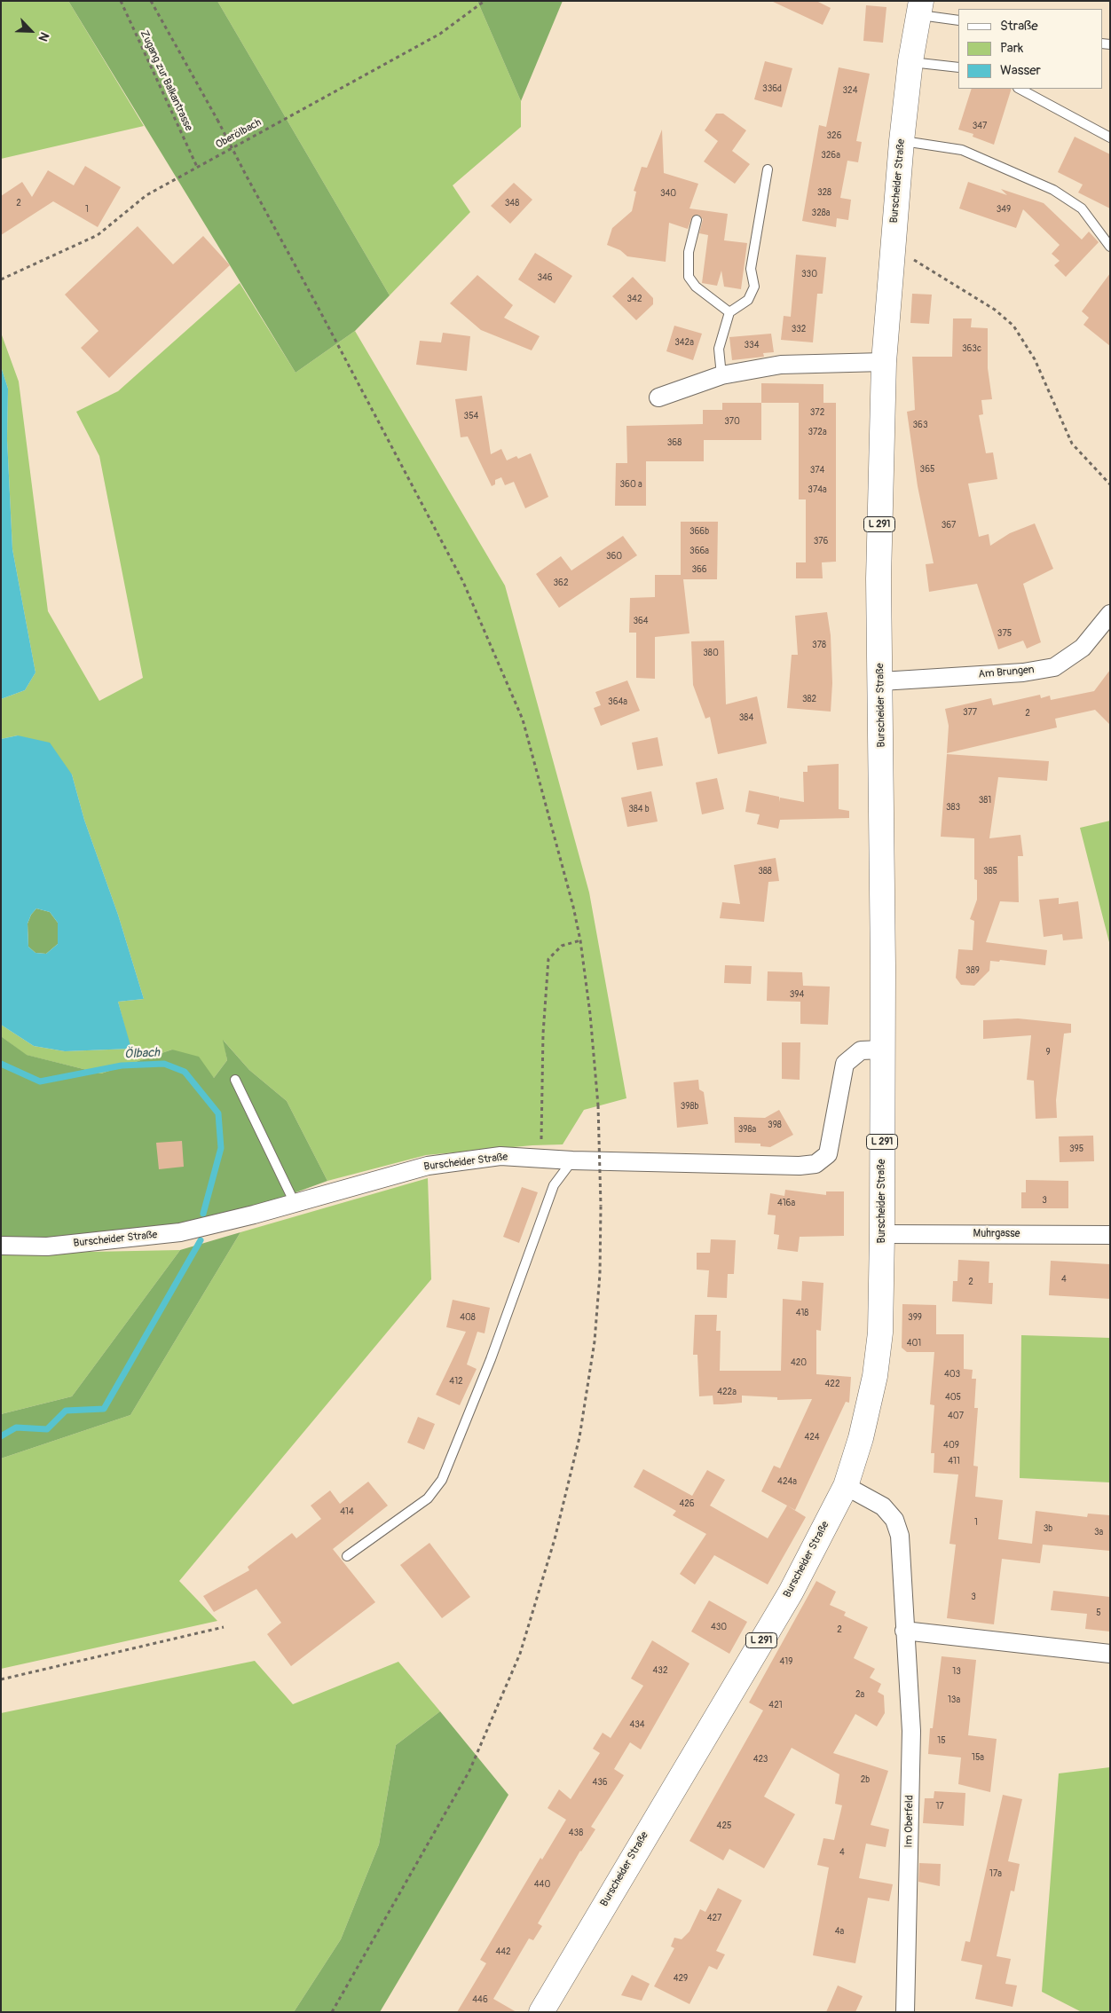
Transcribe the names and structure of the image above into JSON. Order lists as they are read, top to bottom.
{
  "streets": {
    "main road": ["Burscheider Straße", "L 291"],
    "street": ["Am Brungen", "Muhrgasse", "Im Oberfeld"],
    "path": ["Zugang zur Balkantrasse", "Oberölbach"]
  },
  "crossings": [
    ["Zugang zur Balkantrasse", "Oberölbach"],
    ["Burscheider Straße", "Am Brungen"],
    ["Burscheider Straße", "Muhrgasse"],
    ["Burscheider Straße", "Im Oberfeld"]
  ],
  "water": ["Ölbach"],
  "house_numbers": [
    "336d",
    "324",
    "347",
    "326",
    "326a",
    "328",
    "340",
    "2",
    "348",
    "1",
    "349",
    "328a",
    "330",
    "346",
    "342",
    "332",
    "342a",
    "334",
    "363c",
    "372",
    "354",
    "370",
    "363",
    "372a",
    "368",
    "365",
    "374",
    "360 a",
    "374a",
    "367",
    "366b",
    "376",
    "366a",
    "360",
    "366",
    "362",
    "364",
    "375",
    "378",
    "380",
    "382",
    "364a",
    "377",
    "2",
    "384",
    "381",
    "383",
    "384 b",
    "388",
    "385",
    "389",
    "394",
    "9",
    "398b",
    "398",
    "398a",
    "395",
    "3",
    "416a",
    "4",
    "2",
    "418",
    "408",
    "399",
    "401",
    "420",
    "403",
    "412",
    "422",
    "422a",
    "405",
    "407",
    "424",
    "409",
    "411",
    "424a",
    "426",
    "414",
    "1",
    "3b",
    "3a",
    "3",
    "5",
    "430",
    "2",
    "419",
    "432",
    "13",
    "2a",
    "13a",
    "421",
    "434",
    "15",
    "15a",
    "423",
    "2b",
    "436",
    "17",
    "425",
    "438",
    "4",
    "17a",
    "440",
    "427",
    "4a",
    "442",
    "429",
    "446"
  ],
  "legend": ["Straße", "Park", "Wasser"],
  "north": "bottom right"
}
